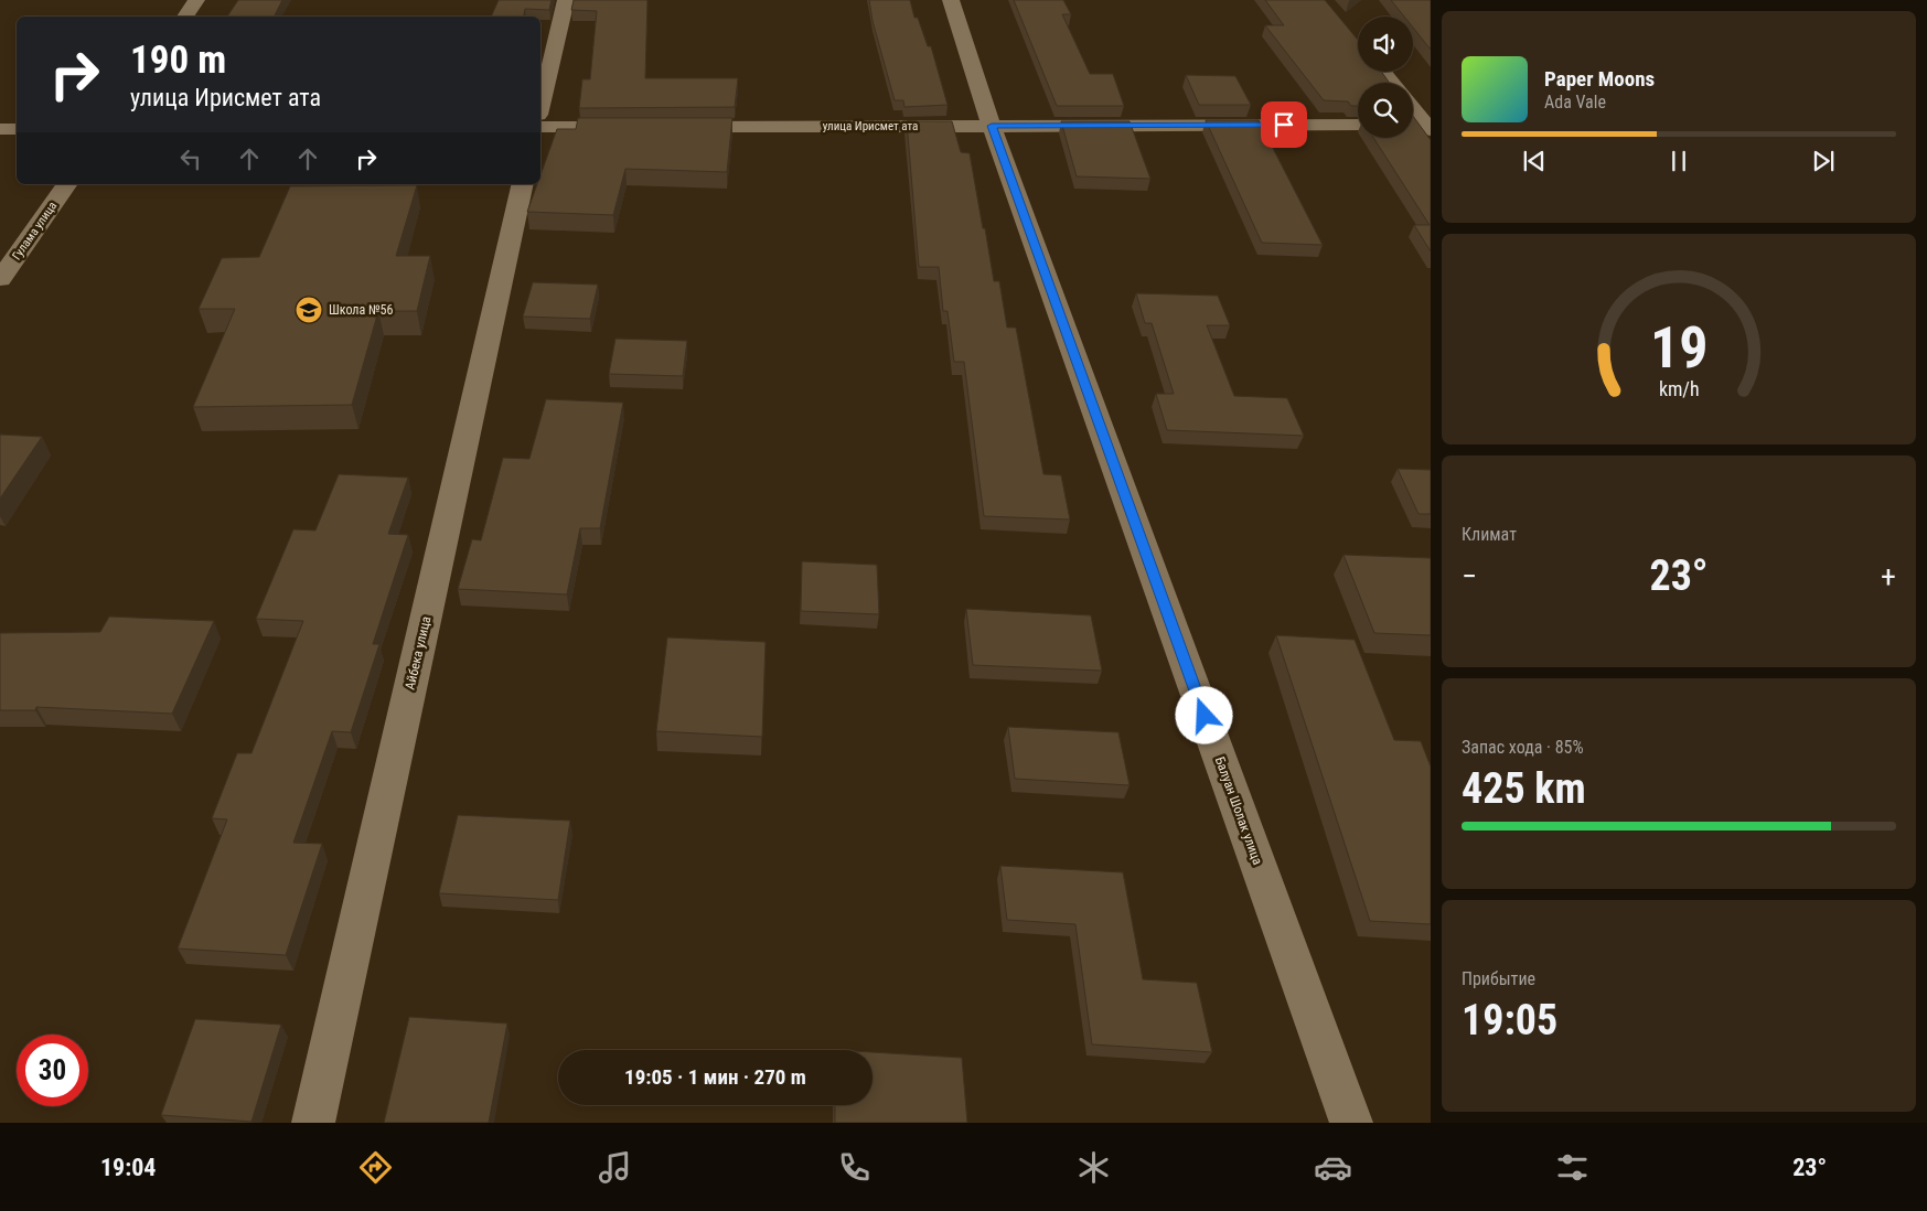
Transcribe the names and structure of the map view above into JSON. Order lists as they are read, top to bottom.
{
  "streets": {
    "street": [
      "улица Ирисмет ата",
      "Гулама улица",
      "Айбека улица",
      "Балуан Шолак улица"
    ]
  },
  "crossings": [
    ["улица Ирисмет ата", "Балуан Шолак улица"]
  ],
  "places": {
    "school or university": ["Школа №56"]
  },
  "page": {
    "turn": ["190 m", "улица Ирисмет ата"],
    "song": ["Paper Moons", "Ada Vale"],
    "tile": [
      "Климат",
      ["Запас хода · 85%", "425 km"],
      ["Прибытие", "19:05"]
    ],
    "heat": ["−", "23°", "+"],
    "limit": "30",
    "trip": "19:05 · 1 мин · 270 m",
    "tabs": ["19:04", "23°"],
    "gauge": ["19", "km/h"]
  }
}
